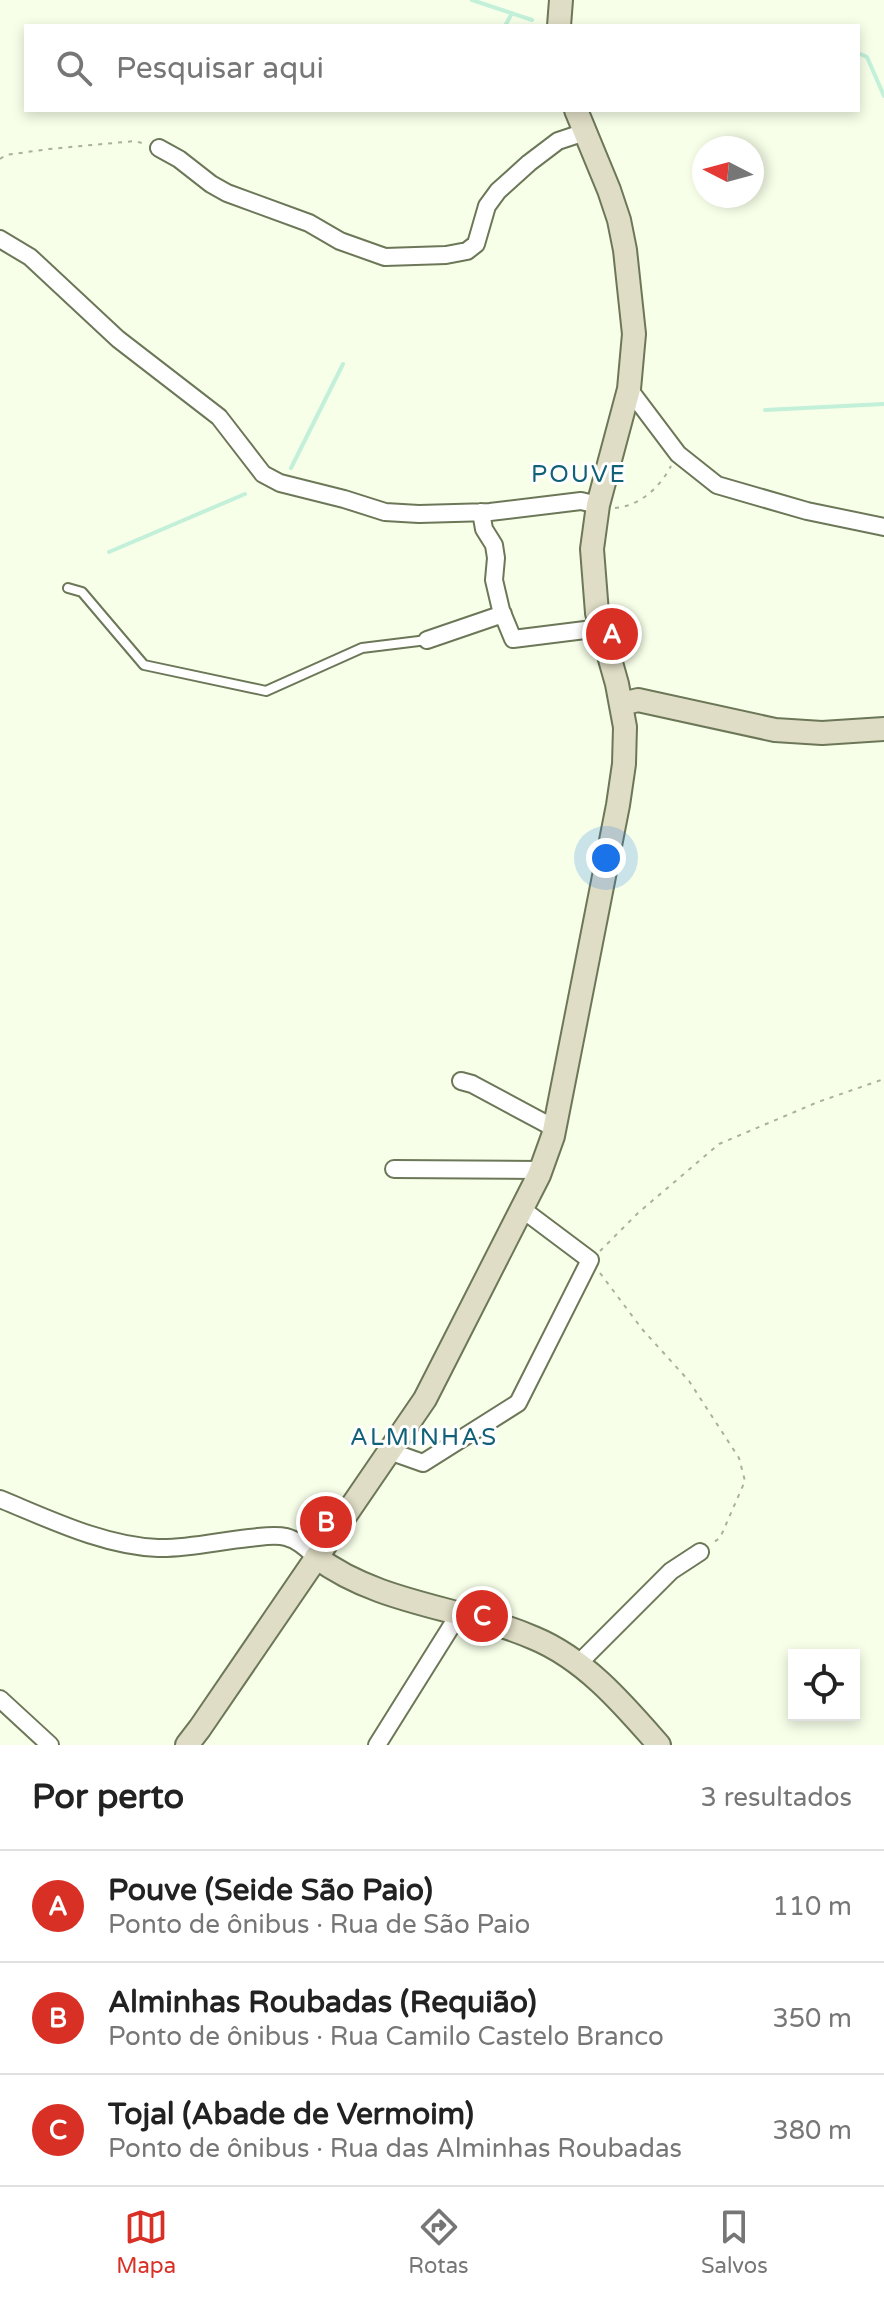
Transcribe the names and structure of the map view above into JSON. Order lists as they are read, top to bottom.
{
  "districts": ["POUVE", "ALMINHAS"],
  "north": "left",
  "page": {
    "search": "Pesquisar aqui",
    "pins": ["A", "B", "C"],
    "heading": ["Por perto", "3 resultados"],
    "list": [
      {
        "mark": "A",
        "name": "Pouve (Seide São Paio)",
        "note": "Ponto de ônibus · Rua de São Paio",
        "value": "110 m"
      },
      {
        "mark": "B",
        "name": "Alminhas Roubadas (Requião)",
        "note": "Ponto de ônibus · Rua Camilo Castelo Branco",
        "value": "350 m"
      },
      {
        "mark": "C",
        "name": "Tojal (Abade de Vermoim)",
        "note": "Ponto de ônibus · Rua das Alminhas Roubadas",
        "value": "380 m"
      }
    ],
    "nav": ["Mapa", "Rotas", "Salvos"]
  }
}
